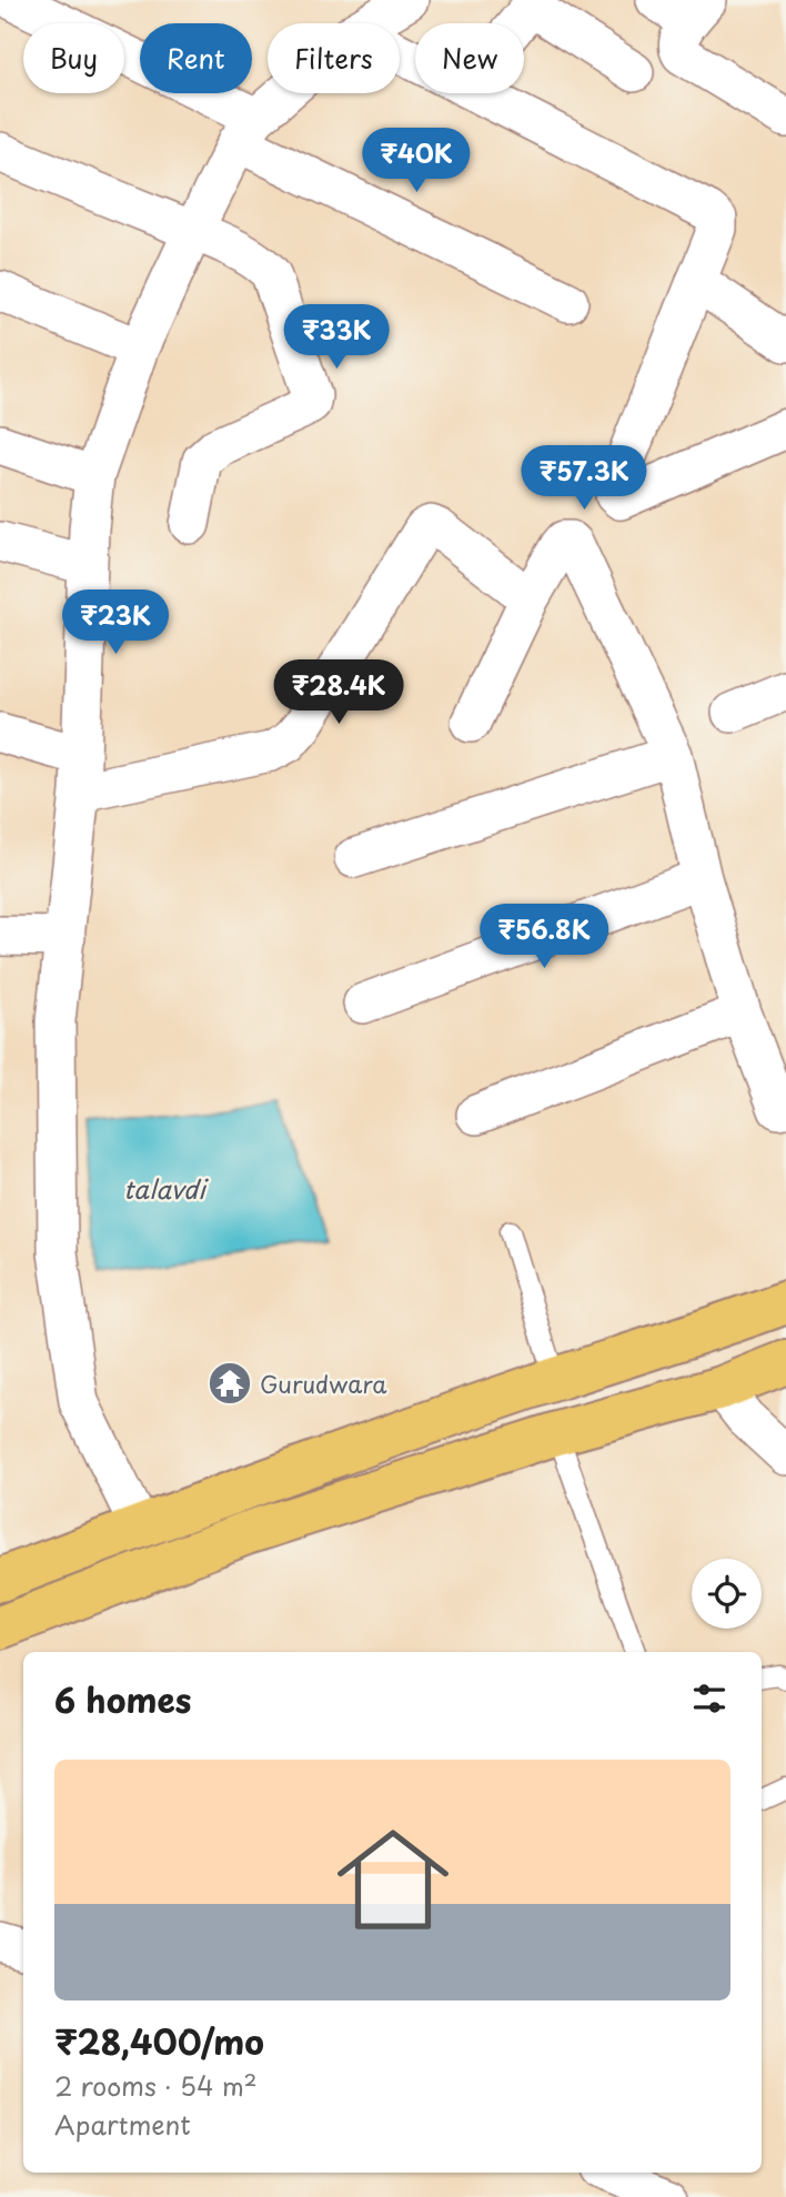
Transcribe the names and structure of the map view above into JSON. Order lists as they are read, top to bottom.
{
  "water": ["talavdi"],
  "places": {
    "temple": ["Gurudwara"]
  },
  "page": {
    "chip": [
      "Buy",
      "Rent",
      "Filters",
      "New"
    ],
    "price": [
      "₹40K",
      "₹33K",
      "₹57.3K",
      "₹23K",
      "₹28.4K",
      "₹56.8K"
    ],
    "heading": "6 homes",
    "list": [
      {
        "name": "₹28,400/mo",
        "note": "2 rooms · 54 m² · Apartment"
      }
    ]
  }
}
